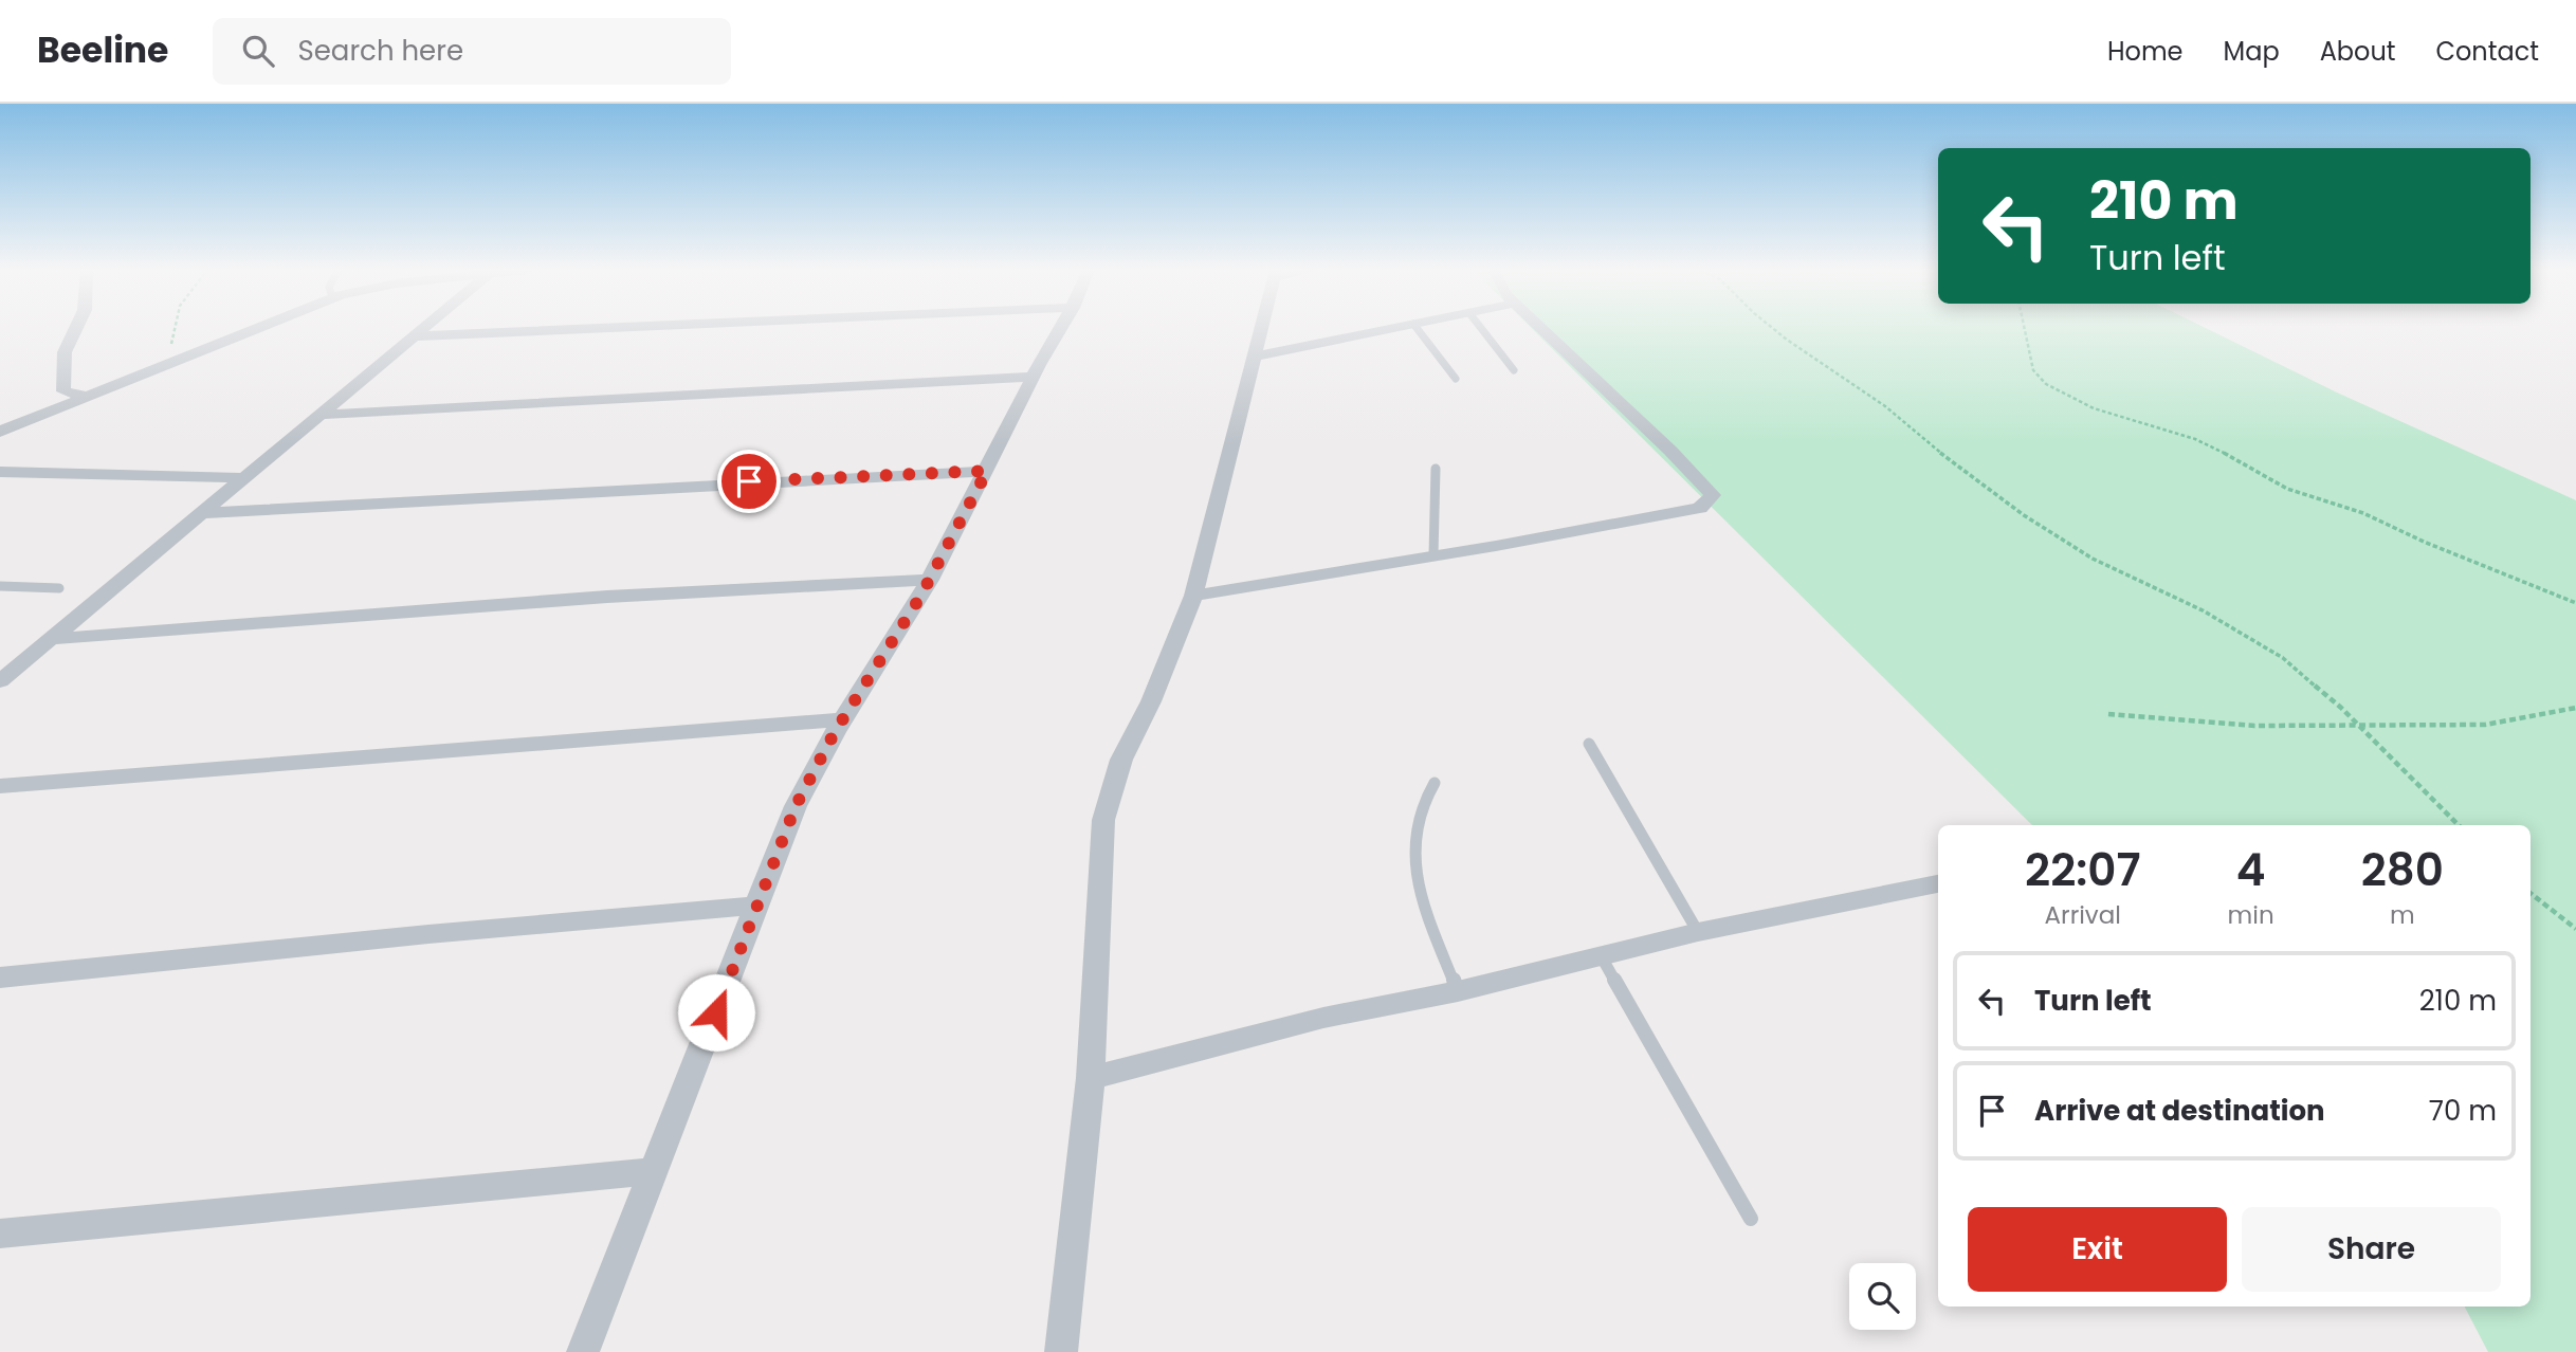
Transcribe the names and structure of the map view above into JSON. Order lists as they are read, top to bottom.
{
  "page": {
    "header": "Beeline",
    "search": "Search here",
    "nav": [
      "Home",
      "Map",
      "About",
      "Contact"
    ],
    "turn": ["210 m", "Turn left"],
    "eta": [
      "22:07",
      "Arrival",
      "4",
      "min",
      "280",
      "m"
    ],
    "list": [
      {
        "name": "Turn left",
        "value": "210 m"
      },
      {
        "name": "Arrive at destination",
        "value": "70 m"
      }
    ],
    "buttons": ["Exit", "Share"]
  }
}
